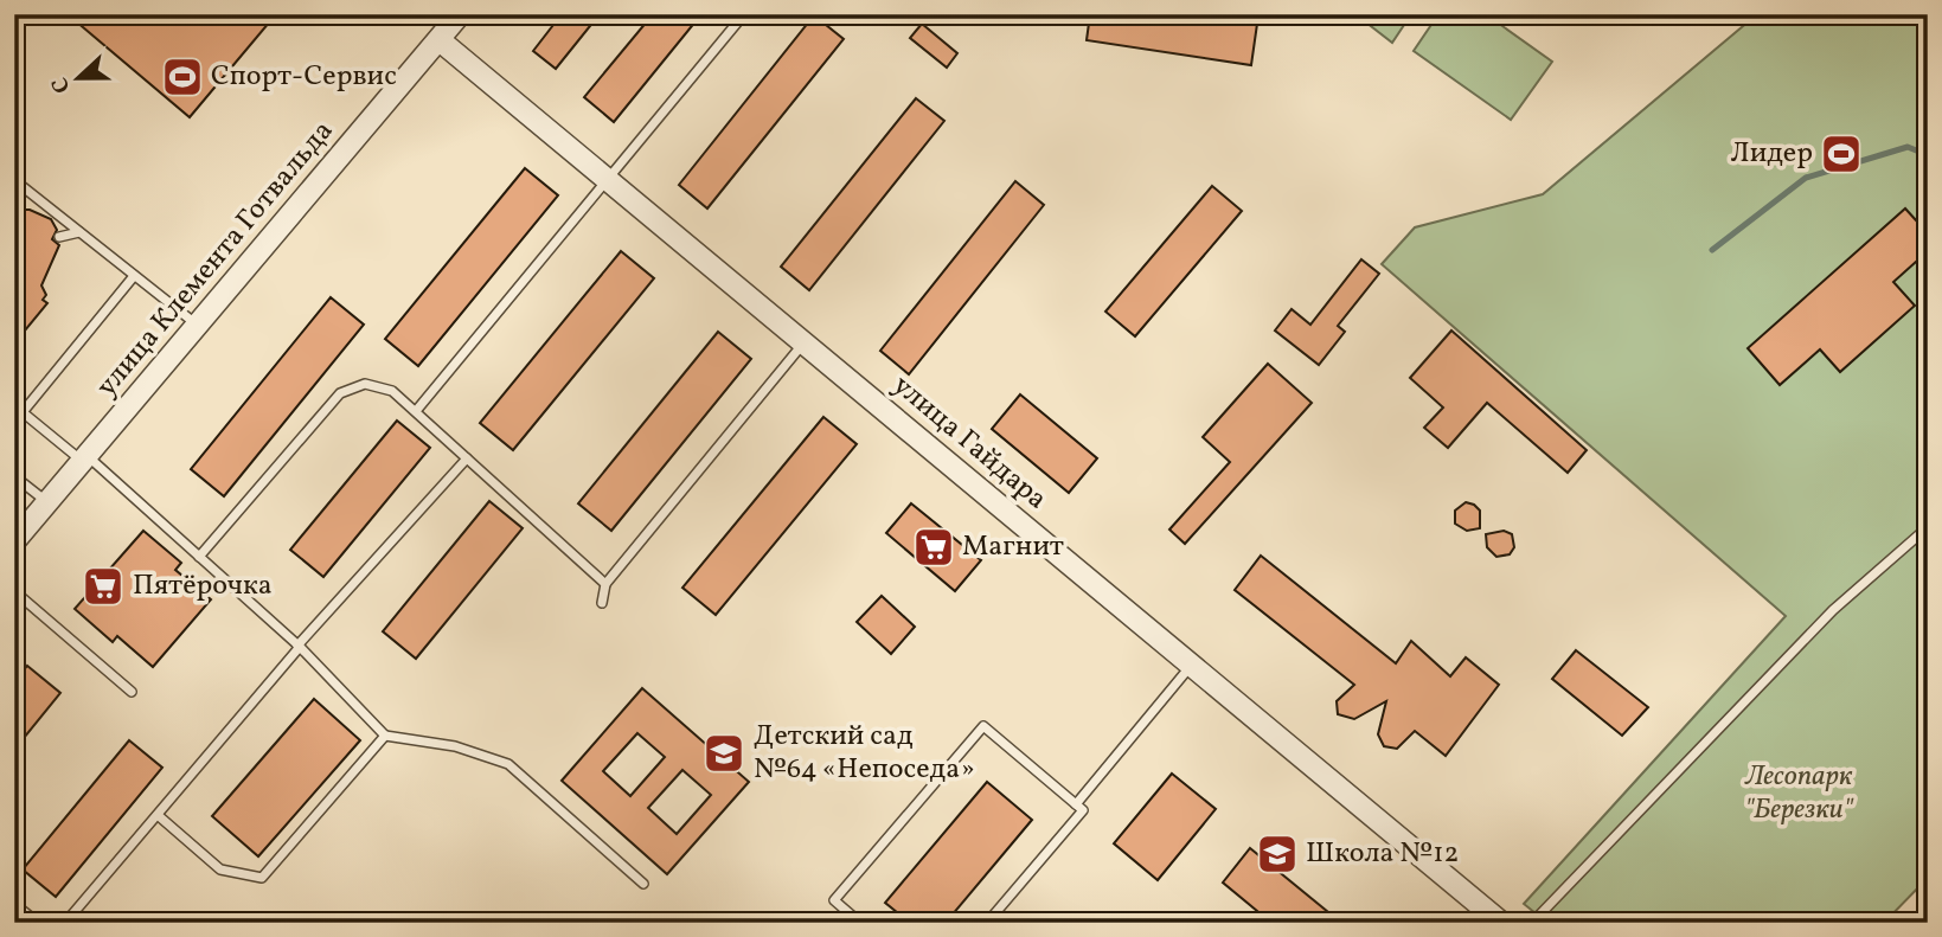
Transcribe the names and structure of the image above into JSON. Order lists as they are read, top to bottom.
{
  "streets": {
    "street": ["улица Клемента Готвальда", "улица Гайдара"]
  },
  "crossings": [
    ["улица Клемента Готвальда", "улица Гайдара"]
  ],
  "parks": ["Лесопарк \"Березки\""],
  "places": {
    "sports": ["Спорт-Сервис", "Лидер"],
    "supermarket": ["Магнит", "Пятёрочка"],
    "school or university": ["Детский сад №64 «Непоседа»", "Школа №12"]
  },
  "north": "left"
}
